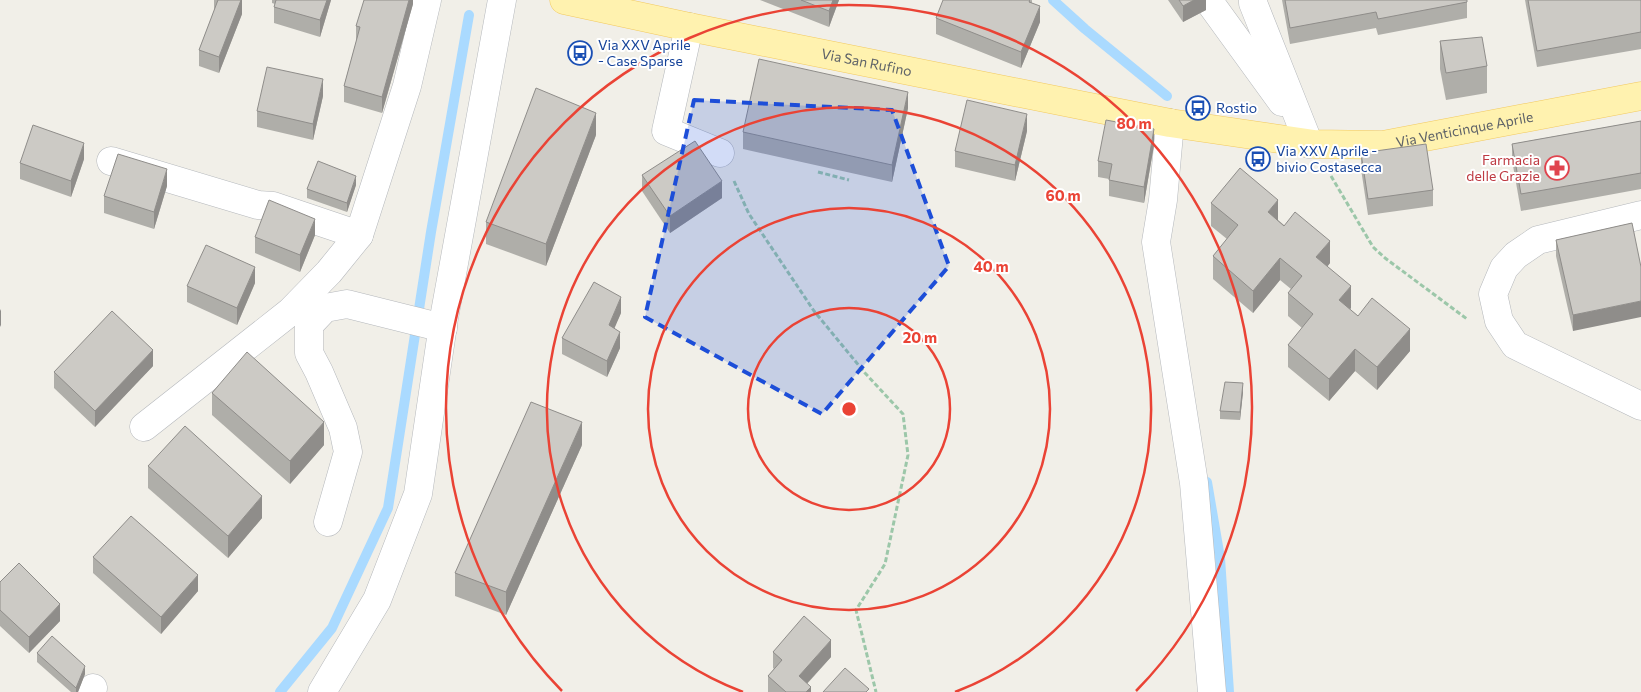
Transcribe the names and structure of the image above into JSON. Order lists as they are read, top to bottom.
{
  "streets": {
    "main road": ["Via San Rufino", "Via Venticinque Aprile"]
  },
  "crossings": [
    ["Via San Rufino", "Via Venticinque Aprile"]
  ],
  "places": {
    "bus stop": ["Via XXV Aprile - Case Sparse", "Rostio", "Via XXV Aprile - bivio Costasecca"],
    "pharmacy": ["Farmacia delle Grazie"]
  },
  "rings": [
    "80 m",
    "60 m",
    "40 m",
    "20 m"
  ]
}
